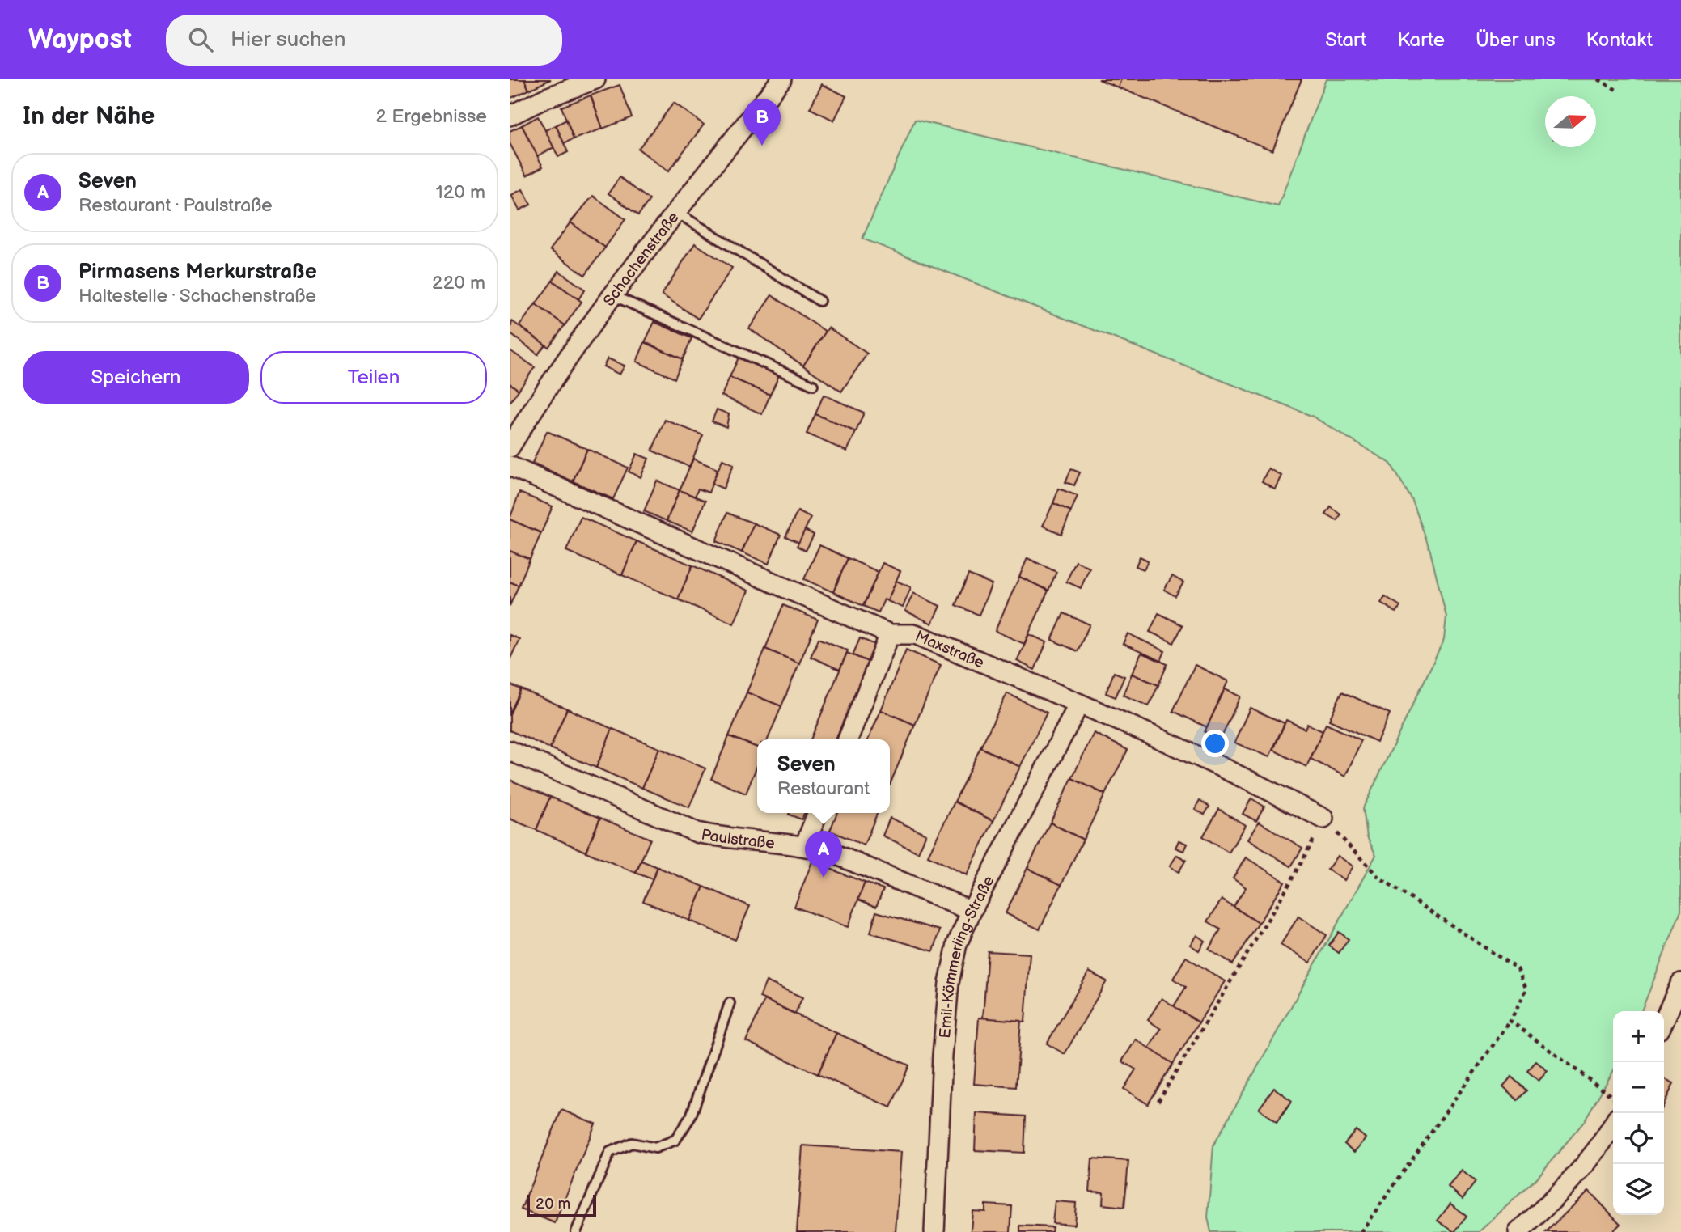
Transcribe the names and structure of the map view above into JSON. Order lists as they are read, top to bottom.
{
  "streets": {
    "street": [
      "Schachenstraße",
      "Maxstraße",
      "Paulstraße",
      "Emil-Kömmerling-Straße"
    ]
  },
  "crossings": [
    ["Maxstraße", "Emil-Kömmerling-Straße"],
    ["Paulstraße", "Emil-Kömmerling-Straße"]
  ],
  "scale_bar": "20 m",
  "north": "right",
  "page": {
    "header": "Waypost",
    "search": "Hier suchen",
    "nav": [
      "Start",
      "Karte",
      "Über uns",
      "Kontakt"
    ],
    "heading": ["In der Nähe", "2 Ergebnisse"],
    "pins": ["B", "A"],
    "list": [
      {
        "mark": "A",
        "name": "Seven",
        "note": "Restaurant · Paulstraße",
        "value": "120 m"
      },
      {
        "mark": "B",
        "name": "Pirmasens Merkurstraße",
        "note": "Haltestelle · Schachenstraße",
        "value": "220 m"
      }
    ],
    "buttons": ["Speichern", "Teilen"],
    "popup": ["Seven", "Restaurant"],
    "map_buttons": ["+", "−"],
    "scale": "20 m"
  }
}
